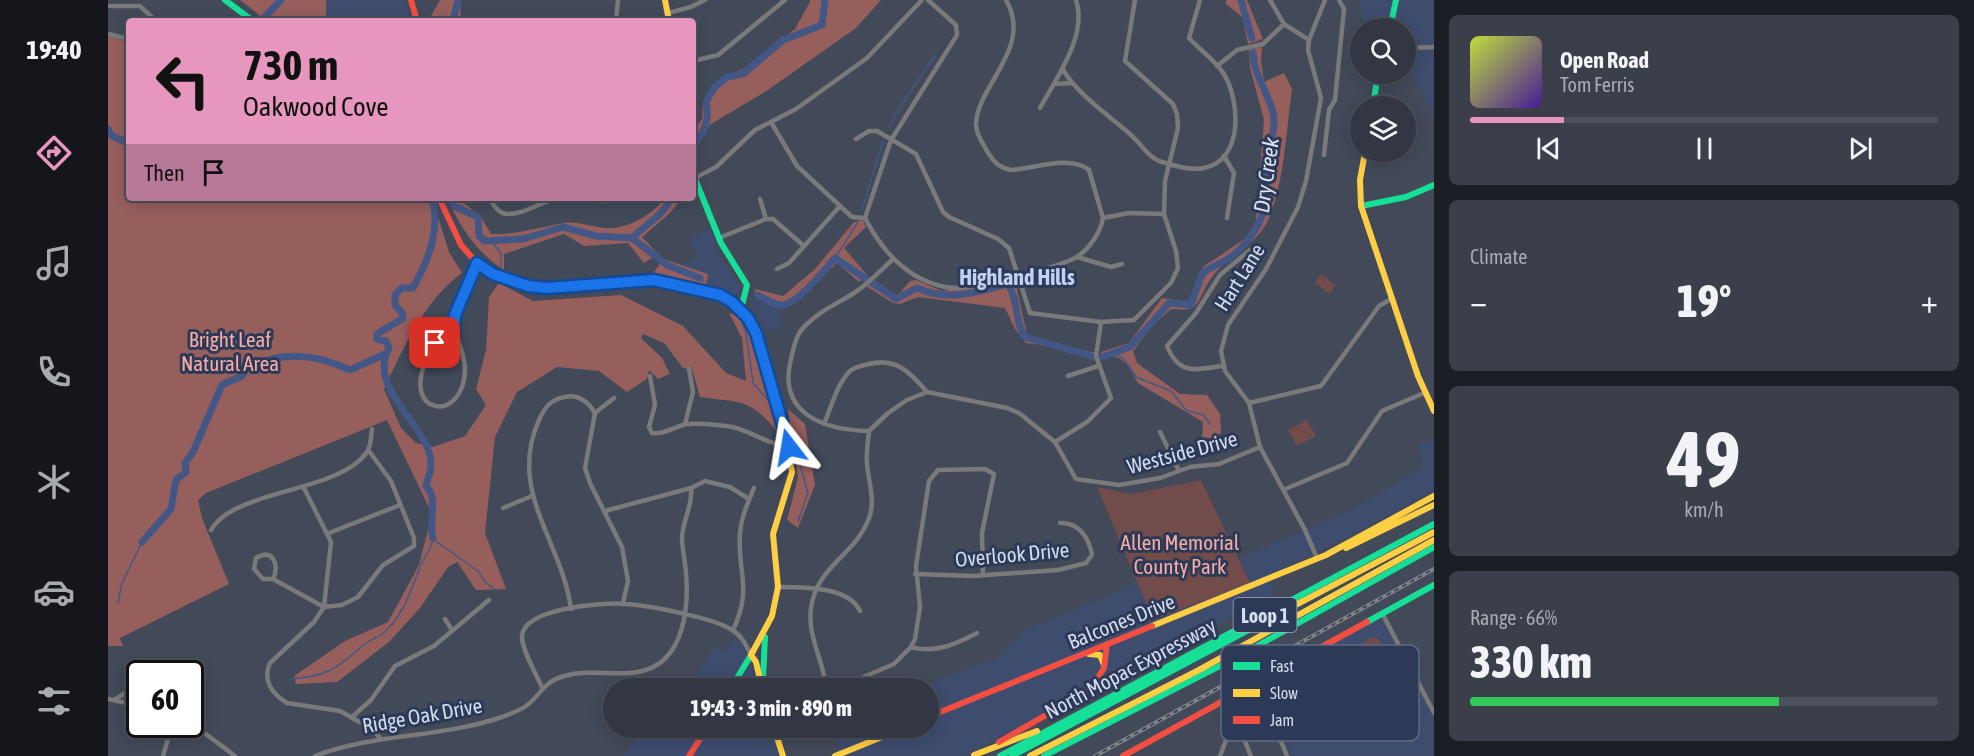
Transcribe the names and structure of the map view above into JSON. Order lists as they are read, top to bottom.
{
  "streets": {
    "main road": ["Loop 1", "Balcones Drive", "North Mopac Expressway"],
    "street": [
      "Hart Lane",
      "Westside Drive",
      "Overlook Drive",
      "Ridge Oak Drive"
    ]
  },
  "districts": ["Highland Hills"],
  "water": ["Dry Creek"],
  "parks": ["Bright Leaf Natural Area", "Allen Memorial County Park"],
  "legend": ["Fast", "Slow", "Jam"],
  "page": {
    "tabs": "19:40",
    "turn": ["730 m", "Oakwood Cove"],
    "song": ["Open Road", "Tom Ferris"],
    "then": "Then",
    "tile": [
      "Climate",
      ["49", "km/h"],
      ["Range · 66%", "330 km"]
    ],
    "heat": ["−", "19°", "+"],
    "limit": "60",
    "trip": "19:43 · 3 min · 890 m"
  }
}
